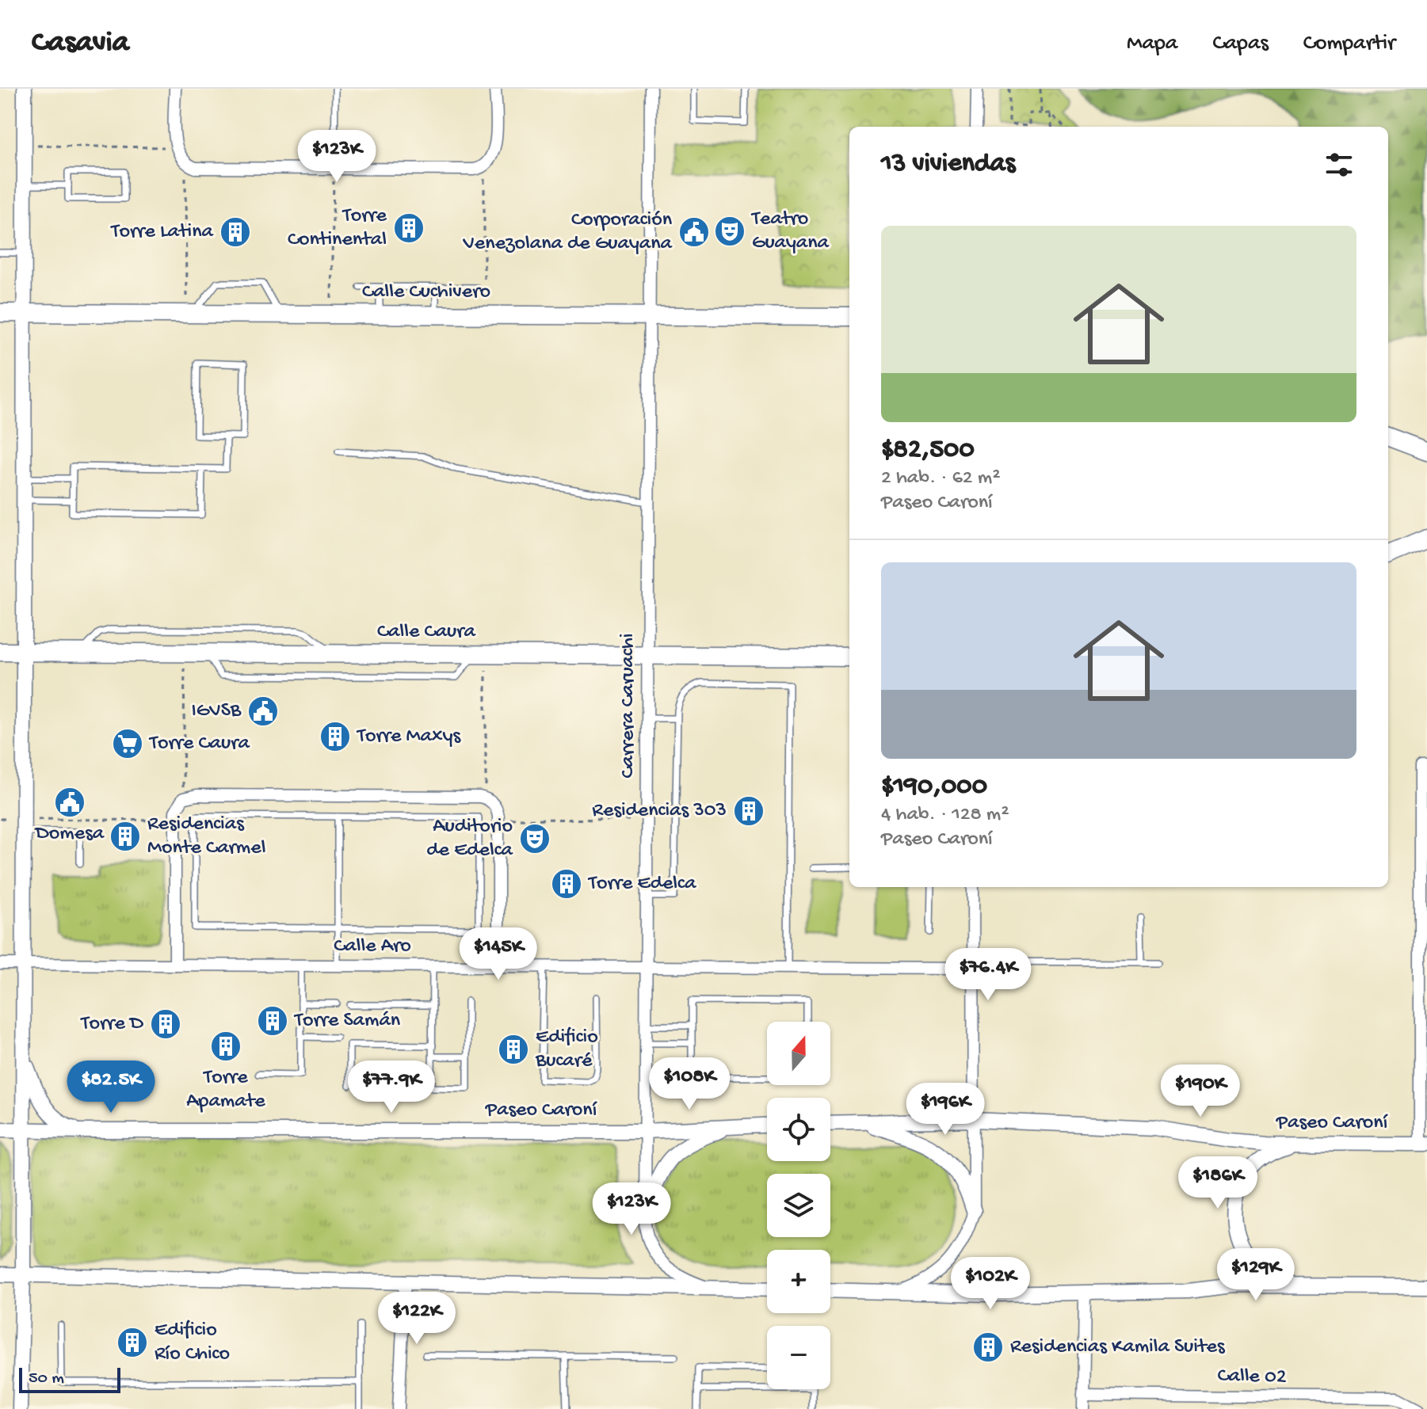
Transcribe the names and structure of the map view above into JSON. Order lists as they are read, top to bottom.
{
  "streets": {
    "main road": ["Calle Cuchivero", "Calle Caura"],
    "street": [
      "Carrera Caruachi",
      "Calle Aro",
      "Paseo Caroní",
      "Calle 02"
    ]
  },
  "crossings": [
    ["Calle Cuchivero", "Carrera Caruachi"],
    ["Calle Caura", "Carrera Caruachi"],
    ["Carrera Caruachi", "Calle Aro"],
    ["Carrera Caruachi", "Paseo Caroní"]
  ],
  "places": {
    "building": [
      "Torre Continental",
      "Torre Latina",
      "Torre Maxys",
      "Residencias 303",
      "Residencias Monte Carmel",
      "Torre Edelca",
      "Torre Samán",
      "Torre D",
      "Torre Apamate",
      "Edificio Bucaré",
      "Edificio Río Chico",
      "Residencias Kamila Suites"
    ],
    "theatre": ["Teatro Guayana", "Auditorio de Edelca"],
    "public building": ["Corporación Venezolana de Guayana", "IGVSB", "Domesa"],
    "supermarket": ["Torre Caura"]
  },
  "scale_bar": "50 m",
  "north": "top",
  "page": {
    "header": "Casavia",
    "nav": ["Mapa", "Capas", "Compartir"],
    "heading": "13 viviendas",
    "price": [
      "$123K",
      "$145K",
      "$76.4K",
      "$108K",
      "$82.5K",
      "$77.9K",
      "$190K",
      "$196K",
      "$186K",
      "$123K",
      "$129K",
      "$102K",
      "$122K"
    ],
    "list": [
      {
        "name": "$82,500",
        "note": "2 hab. · 62 m² · Paseo Caroní"
      },
      {
        "name": "$190,000",
        "note": "4 hab. · 128 m² · Paseo Caroní"
      }
    ],
    "map_buttons": ["+", "−"],
    "scale": "50 m"
  }
}
